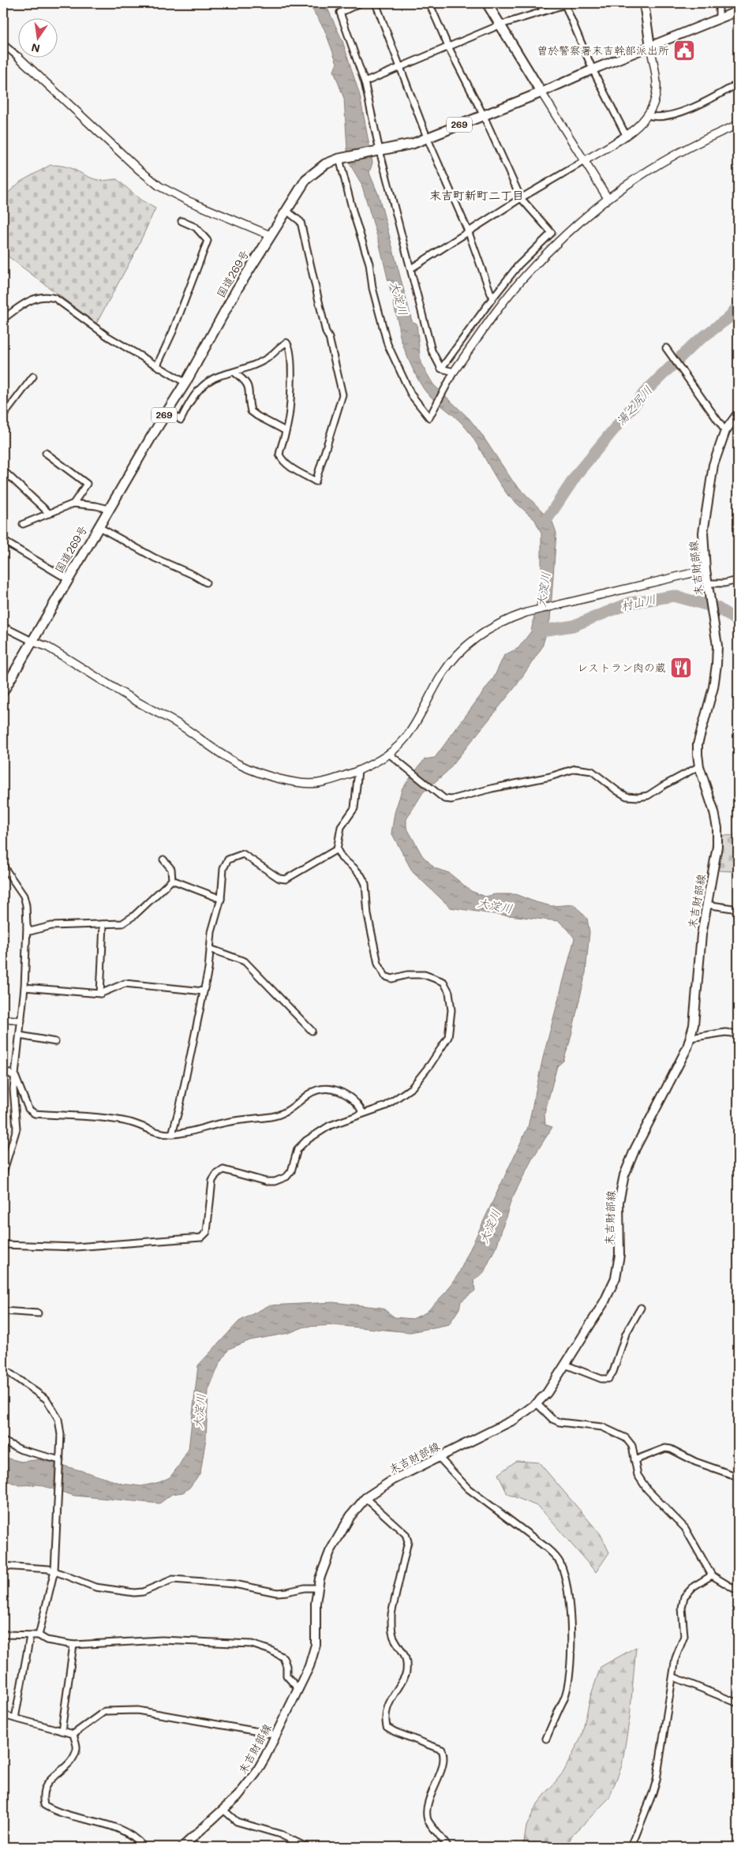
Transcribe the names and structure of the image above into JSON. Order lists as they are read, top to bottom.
{
  "streets": {
    "highway": ["269", "国道269号"],
    "main road": ["末吉財部線"]
  },
  "districts": ["末吉町新町二丁目"],
  "water": ["大淀川", "湯之尻川", "村山川"],
  "places": {
    "public building": ["曽於警察署末吉幹部派出所"],
    "restaurant": ["レストラン肉の蔵"]
  },
  "north": "bottom"
}
